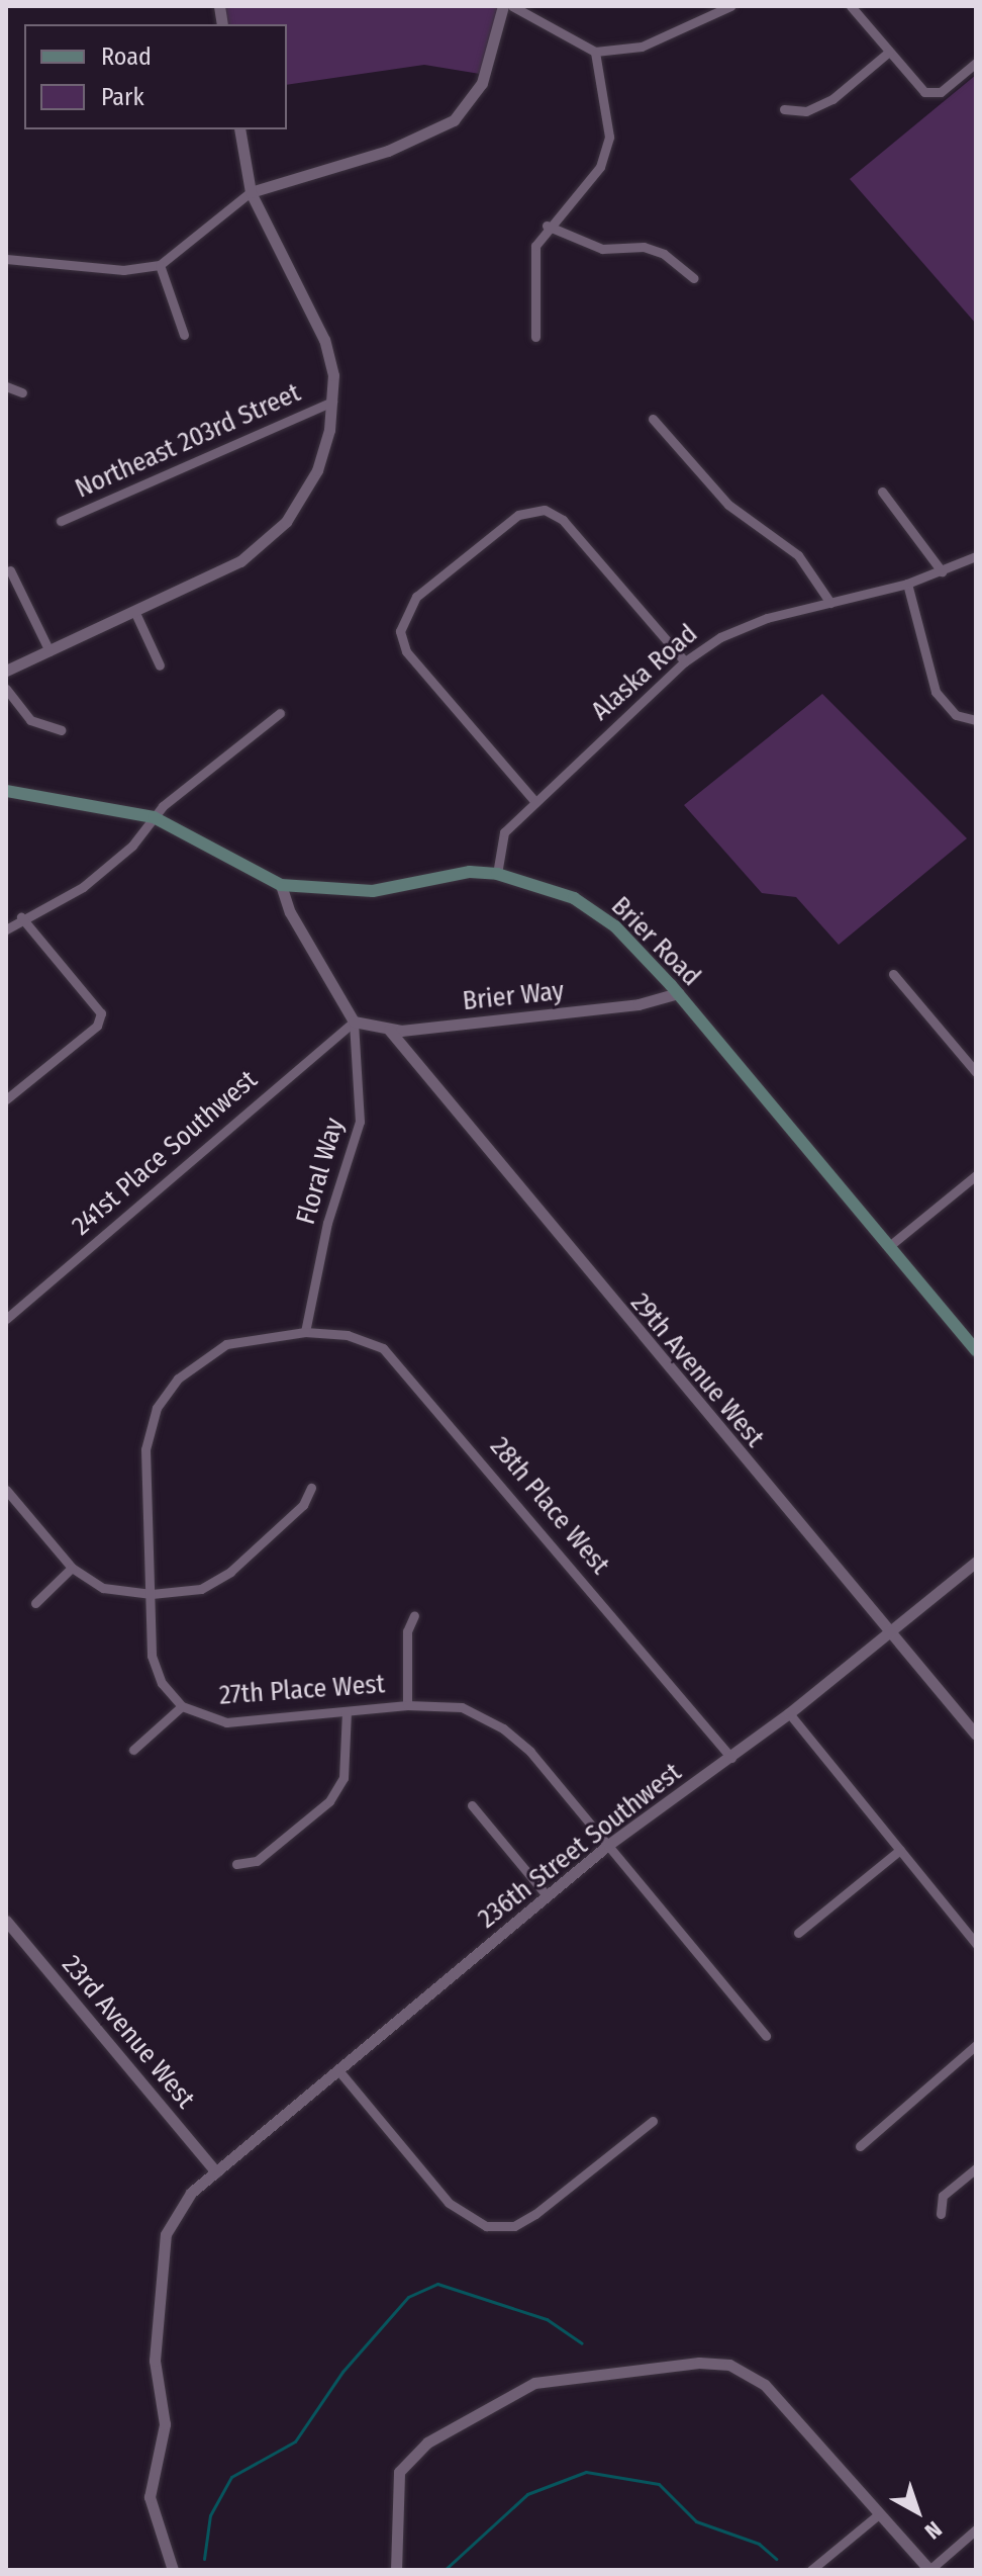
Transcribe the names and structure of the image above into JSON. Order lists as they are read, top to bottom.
{
  "streets": {
    "main road": ["Brier Road"],
    "street": [
      "Northeast 203rd Street",
      "Alaska Road",
      "Brier Way",
      "241st Place Southwest",
      "Floral Way",
      "29th Avenue West",
      "28th Place West",
      "27th Place West",
      "236th Street Southwest",
      "23rd Avenue West"
    ]
  },
  "crossings": [
    ["Alaska Road", "Brier Road"],
    ["Brier Road", "Brier Way"],
    ["Brier Way", "241st Place Southwest"],
    ["Brier Way", "Floral Way"],
    ["Brier Way", "29th Avenue West"],
    ["241st Place Southwest", "Floral Way"],
    ["Floral Way", "28th Place West"],
    ["Floral Way", "27th Place West"],
    ["29th Avenue West", "236th Street Southwest"],
    ["28th Place West", "27th Place West"],
    ["28th Place West", "236th Street Southwest"],
    ["27th Place West", "236th Street Southwest"],
    ["236th Street Southwest", "23rd Avenue West"]
  ],
  "legend": ["Road", "Park"],
  "north": "bottom right"
}
